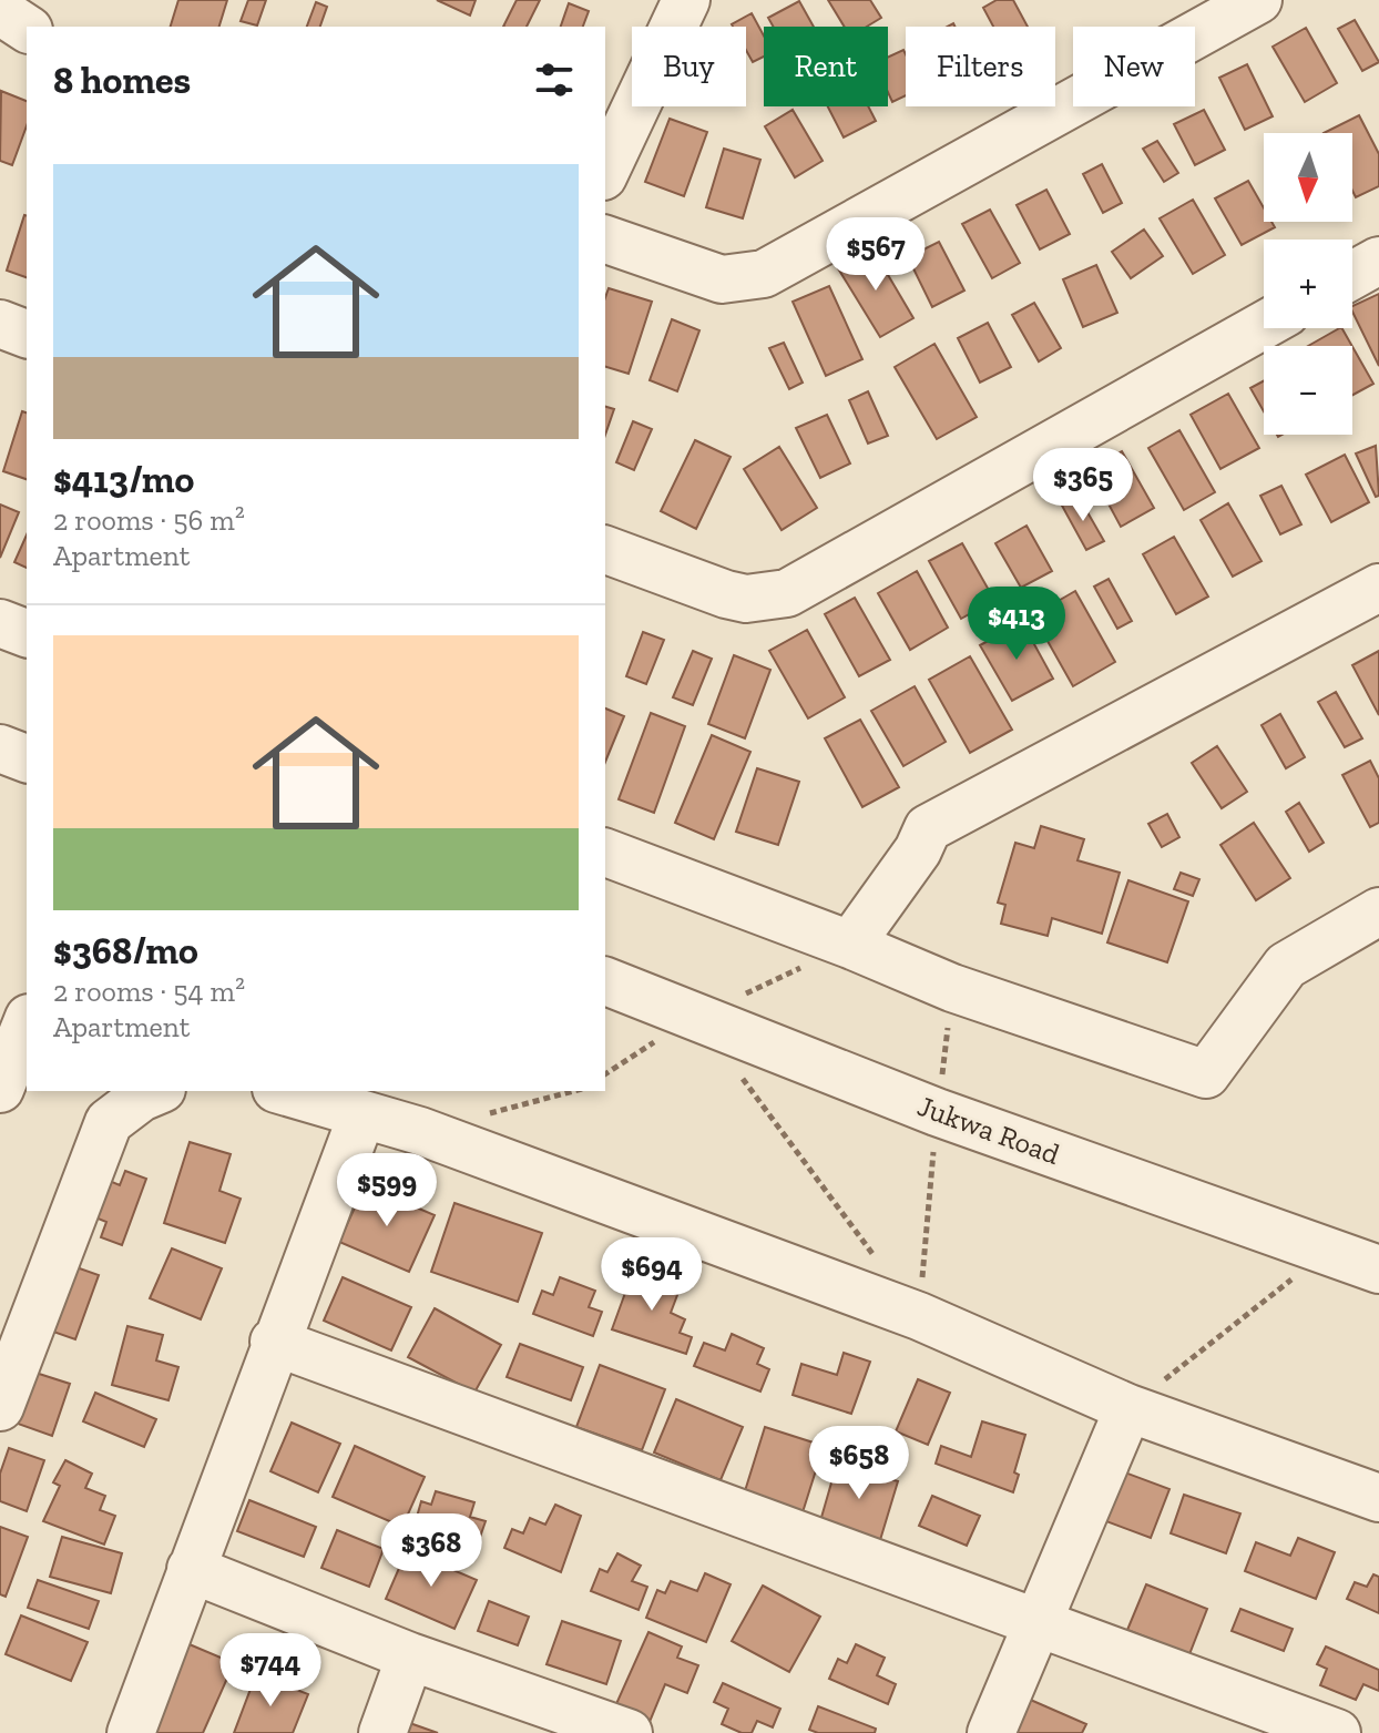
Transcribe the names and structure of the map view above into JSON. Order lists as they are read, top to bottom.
{
  "streets": {
    "street": ["Jukwa Road"]
  },
  "north": "bottom",
  "page": {
    "chip": [
      "Buy",
      "Rent",
      "Filters",
      "New"
    ],
    "heading": "8 homes",
    "map_buttons": ["+", "−"],
    "list": [
      {
        "name": "$413/mo",
        "note": "2 rooms · 56 m² · Apartment"
      },
      {
        "name": "$368/mo",
        "note": "2 rooms · 54 m² · Apartment"
      }
    ],
    "price": [
      "$567",
      "$365",
      "$413",
      "$599",
      "$694",
      "$658",
      "$368",
      "$744"
    ]
  }
}
